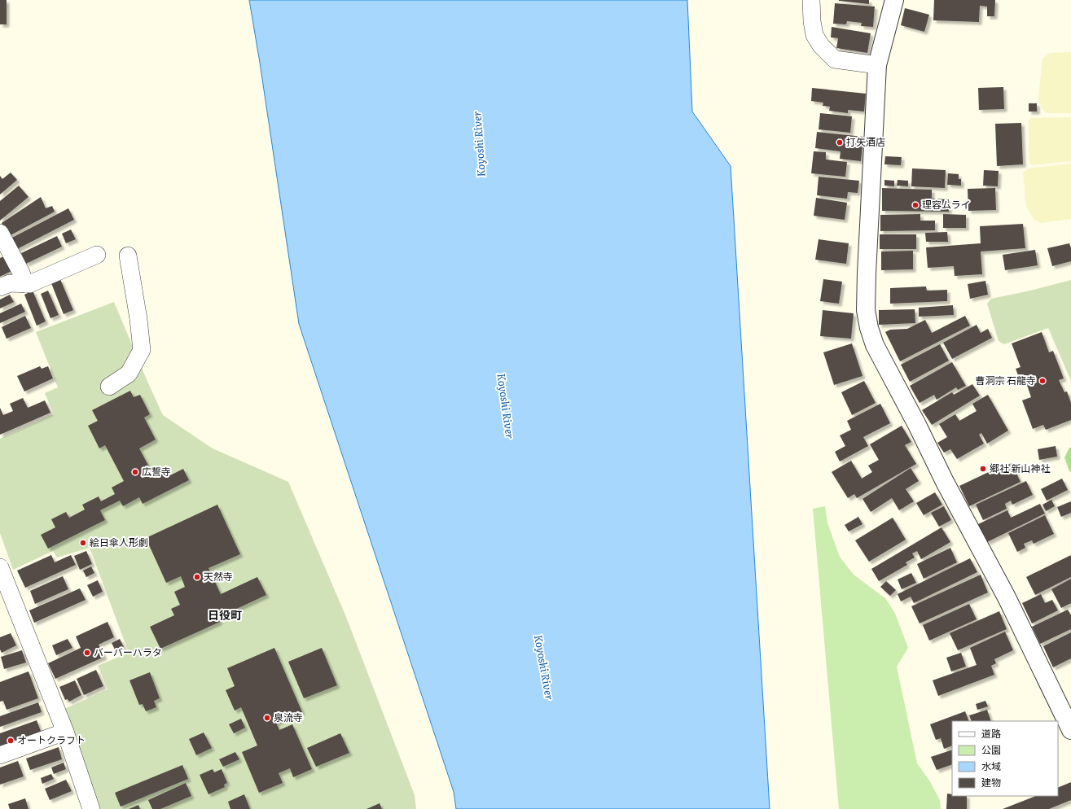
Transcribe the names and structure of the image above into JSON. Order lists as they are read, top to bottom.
{
  "districts": ["日役町"],
  "water": ["Koyoshi River"],
  "places": [
    "打矢酒店",
    "理容ムライ",
    "曹洞宗 石龍寺",
    "郷社 新山神社",
    "広誓寺",
    "絵日傘人形劇",
    "天然寺",
    "バーバーハラタ",
    "泉流寺",
    "オートクラフト"
  ],
  "legend": [
    "道路",
    "公園",
    "水域",
    "建物"
  ]
}
